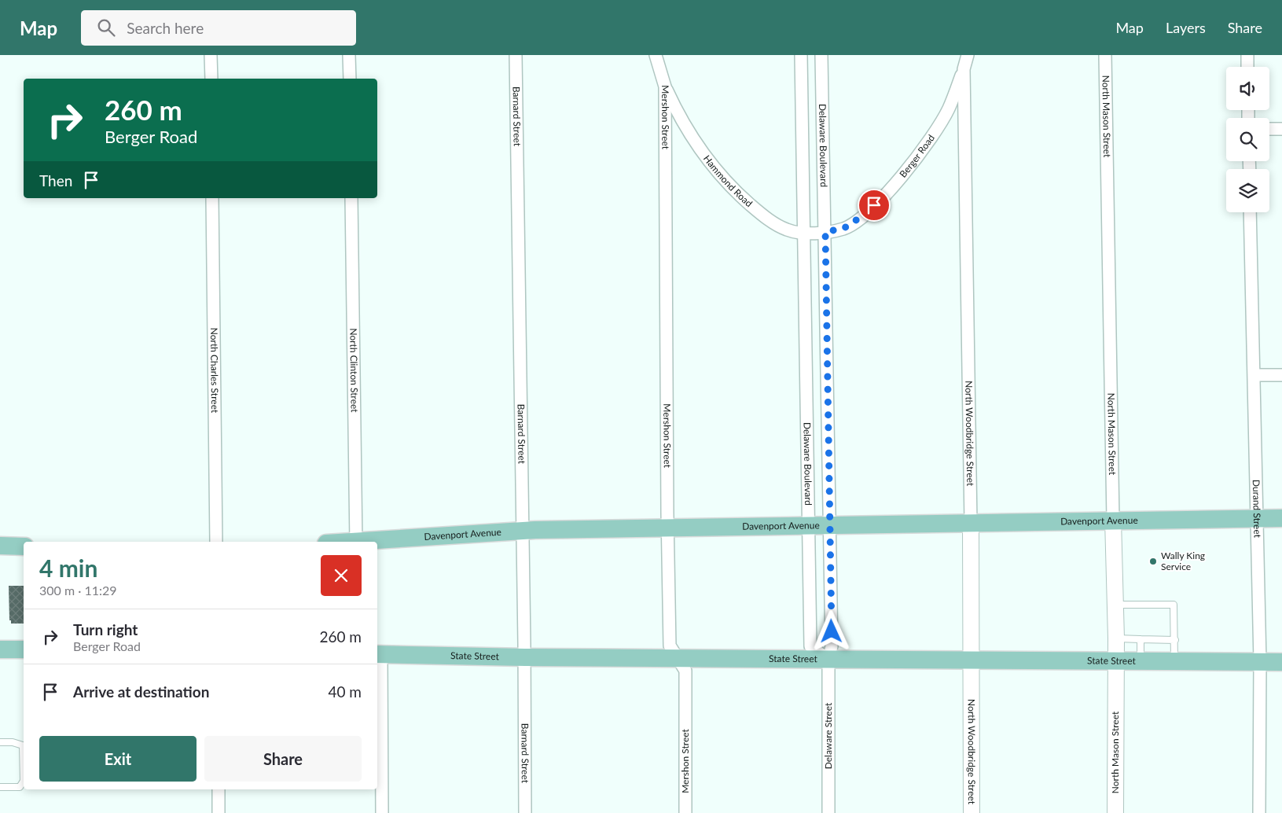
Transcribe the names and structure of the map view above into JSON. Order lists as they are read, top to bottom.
{
  "streets": {
    "main road": [
      "North Mason Street",
      "North Woodbridge Street",
      "Davenport Avenue",
      "State Street"
    ],
    "street": [
      "Barnard Street",
      "Mershon Street",
      "Delaware Boulevard",
      "Berger Road",
      "Hammond Road",
      "North Charles Street",
      "North Clinton Street",
      "Durand Street",
      "Delaware Street"
    ]
  },
  "crossings": [
    ["Barnard Street", "Davenport Avenue"],
    ["Barnard Street", "State Street"],
    ["North Mason Street", "Davenport Avenue"],
    ["North Mason Street", "State Street"],
    ["Mershon Street", "Hammond Road"],
    ["Mershon Street", "Davenport Avenue"],
    ["Mershon Street", "State Street"],
    ["Delaware Boulevard", "Berger Road"],
    ["Delaware Boulevard", "Hammond Road"],
    ["Delaware Boulevard", "Davenport Avenue"],
    ["Delaware Boulevard", "State Street"],
    ["Delaware Boulevard", "Delaware Street"],
    ["Berger Road", "Hammond Road"],
    ["Berger Road", "North Woodbridge Street"],
    ["North Woodbridge Street", "Davenport Avenue"],
    ["North Woodbridge Street", "State Street"],
    ["Durand Street", "Davenport Avenue"],
    ["Durand Street", "State Street"],
    ["State Street", "Delaware Street"]
  ],
  "places": ["Wally King Service"],
  "page": {
    "header": "Map",
    "search": "Search here",
    "nav": ["Map", "Layers", "Share"],
    "turn": ["260 m", "Berger Road"],
    "then": "Then",
    "heading": ["4 min", "300 m · 11:29"],
    "list": [
      {
        "name": "Turn right",
        "note": "Berger Road",
        "value": "260 m"
      },
      {
        "name": "Arrive at destination",
        "value": "40 m"
      }
    ],
    "buttons": ["Exit", "Share"]
  }
}
